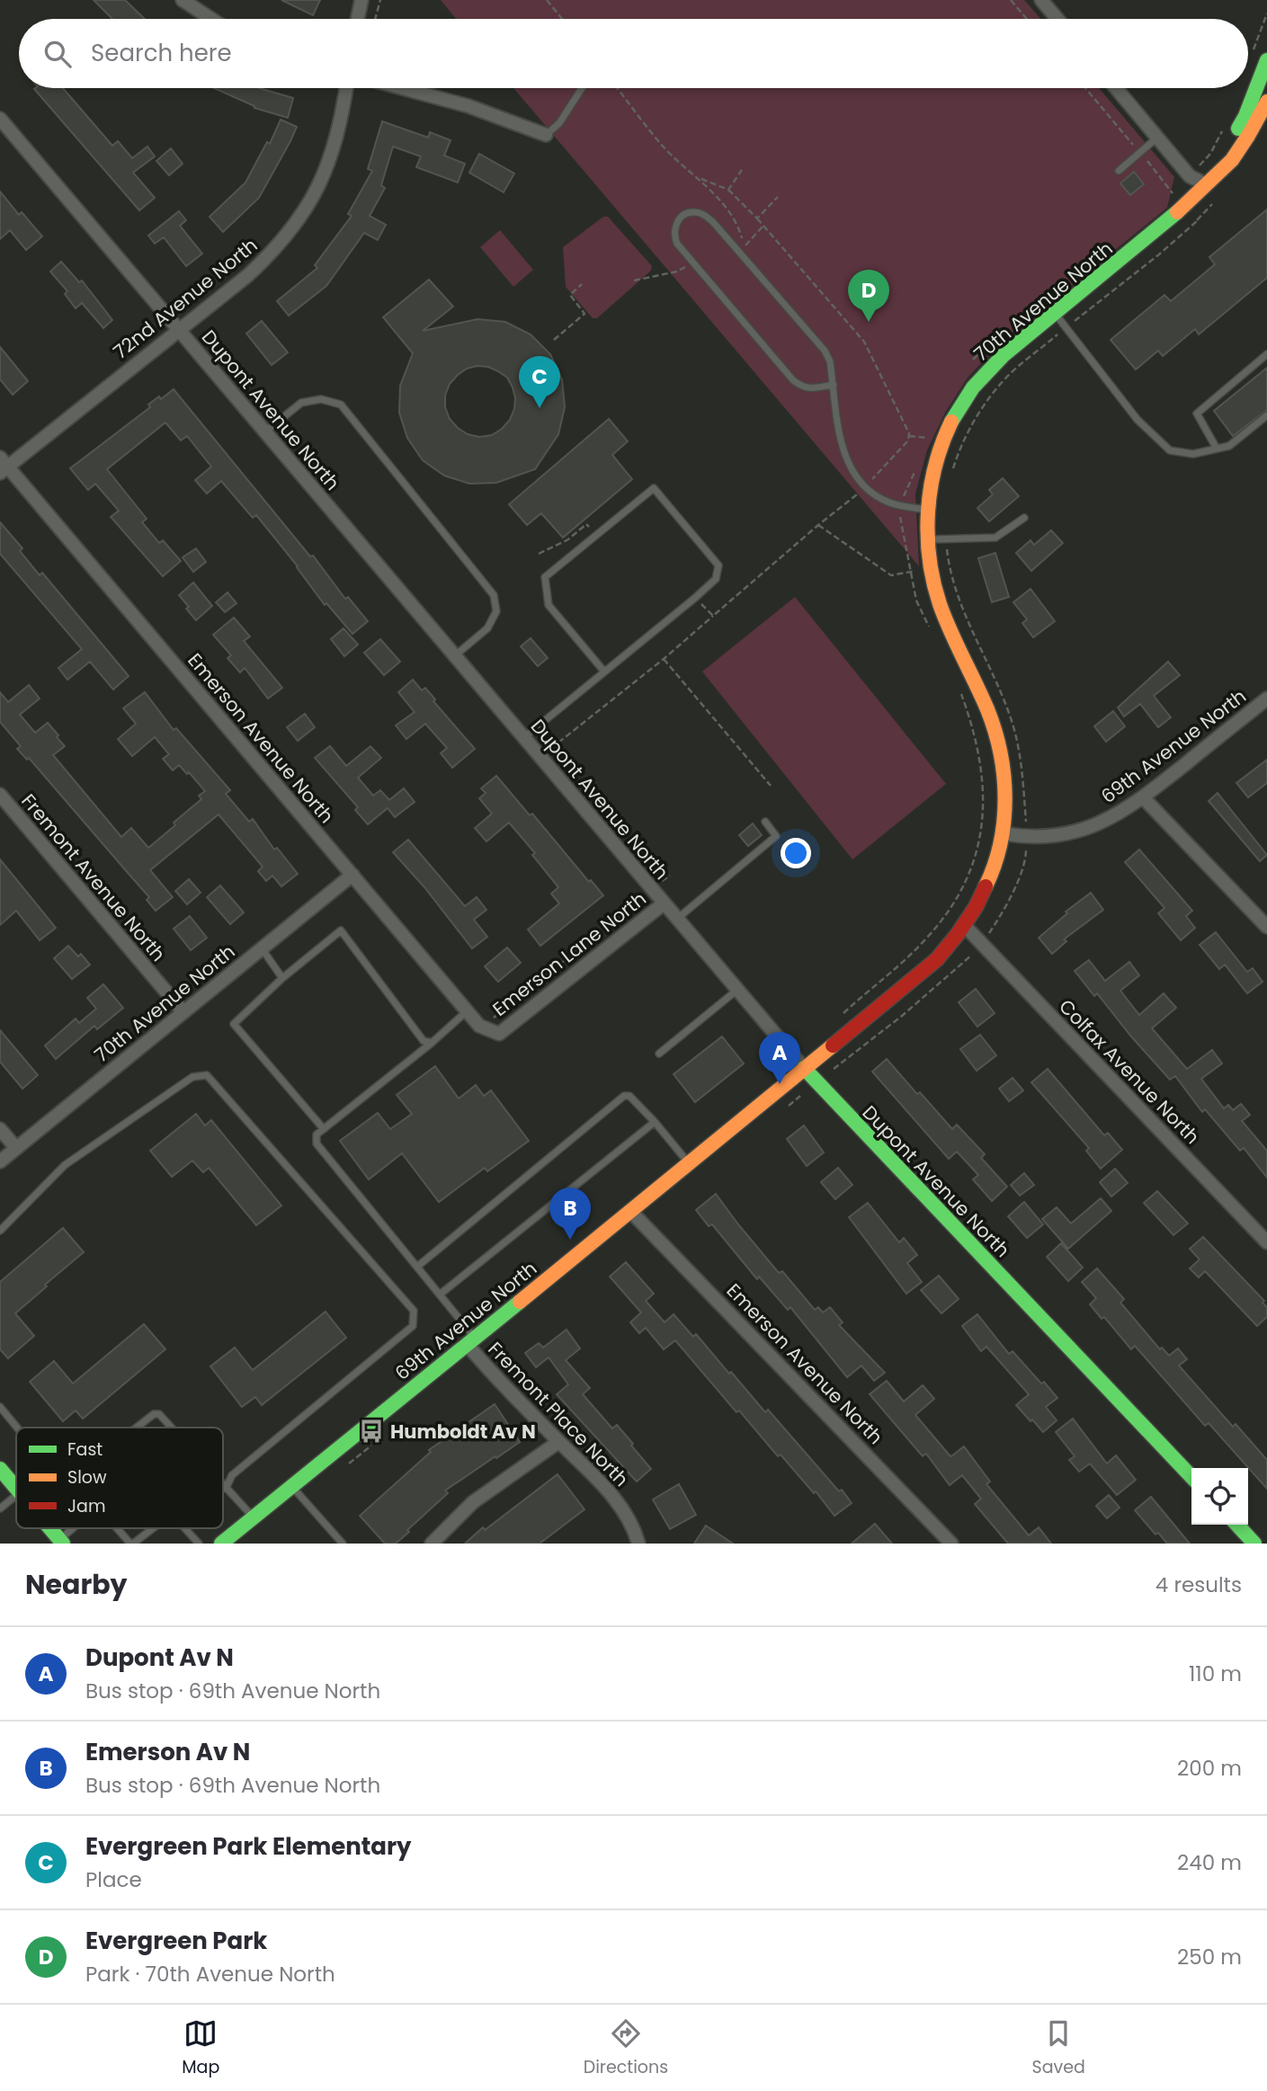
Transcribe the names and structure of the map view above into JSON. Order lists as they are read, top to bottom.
{
  "streets": {
    "street": [
      "72nd Avenue North",
      "70th Avenue North",
      "Dupont Avenue North",
      "Emerson Avenue North",
      "69th Avenue North",
      "Fremont Avenue North",
      "Emerson Lane North",
      "Colfax Avenue North",
      "Fremont Place North"
    ]
  },
  "crossings": [
    ["72nd Avenue North", "Dupont Avenue North"],
    ["72nd Avenue North", "Emerson Avenue North"],
    ["70th Avenue North", "Emerson Avenue North"],
    ["70th Avenue North", "69th Avenue North"],
    ["70th Avenue North", "Fremont Avenue North"],
    ["Dupont Avenue North", "69th Avenue North"],
    ["Dupont Avenue North", "Emerson Lane North"],
    ["Emerson Avenue North", "69th Avenue North"],
    ["Emerson Avenue North", "Emerson Lane North"],
    ["69th Avenue North", "Colfax Avenue North"],
    ["69th Avenue North", "Fremont Place North"]
  ],
  "places": {
    "bus stop": ["Humboldt Av N"]
  },
  "legend": ["Fast", "Slow", "Jam"],
  "page": {
    "search": "Search here",
    "pins": [
      "D",
      "C",
      "A",
      "B"
    ],
    "heading": ["Nearby", "4 results"],
    "list": [
      {
        "mark": "A",
        "name": "Dupont Av N",
        "note": "Bus stop · 69th Avenue North",
        "value": "110 m"
      },
      {
        "mark": "B",
        "name": "Emerson Av N",
        "note": "Bus stop · 69th Avenue North",
        "value": "200 m"
      },
      {
        "mark": "C",
        "name": "Evergreen Park Elementary",
        "note": "Place",
        "value": "240 m"
      },
      {
        "mark": "D",
        "name": "Evergreen Park",
        "note": "Park · 70th Avenue North",
        "value": "250 m"
      }
    ],
    "nav": ["Map", "Directions", "Saved"]
  }
}
